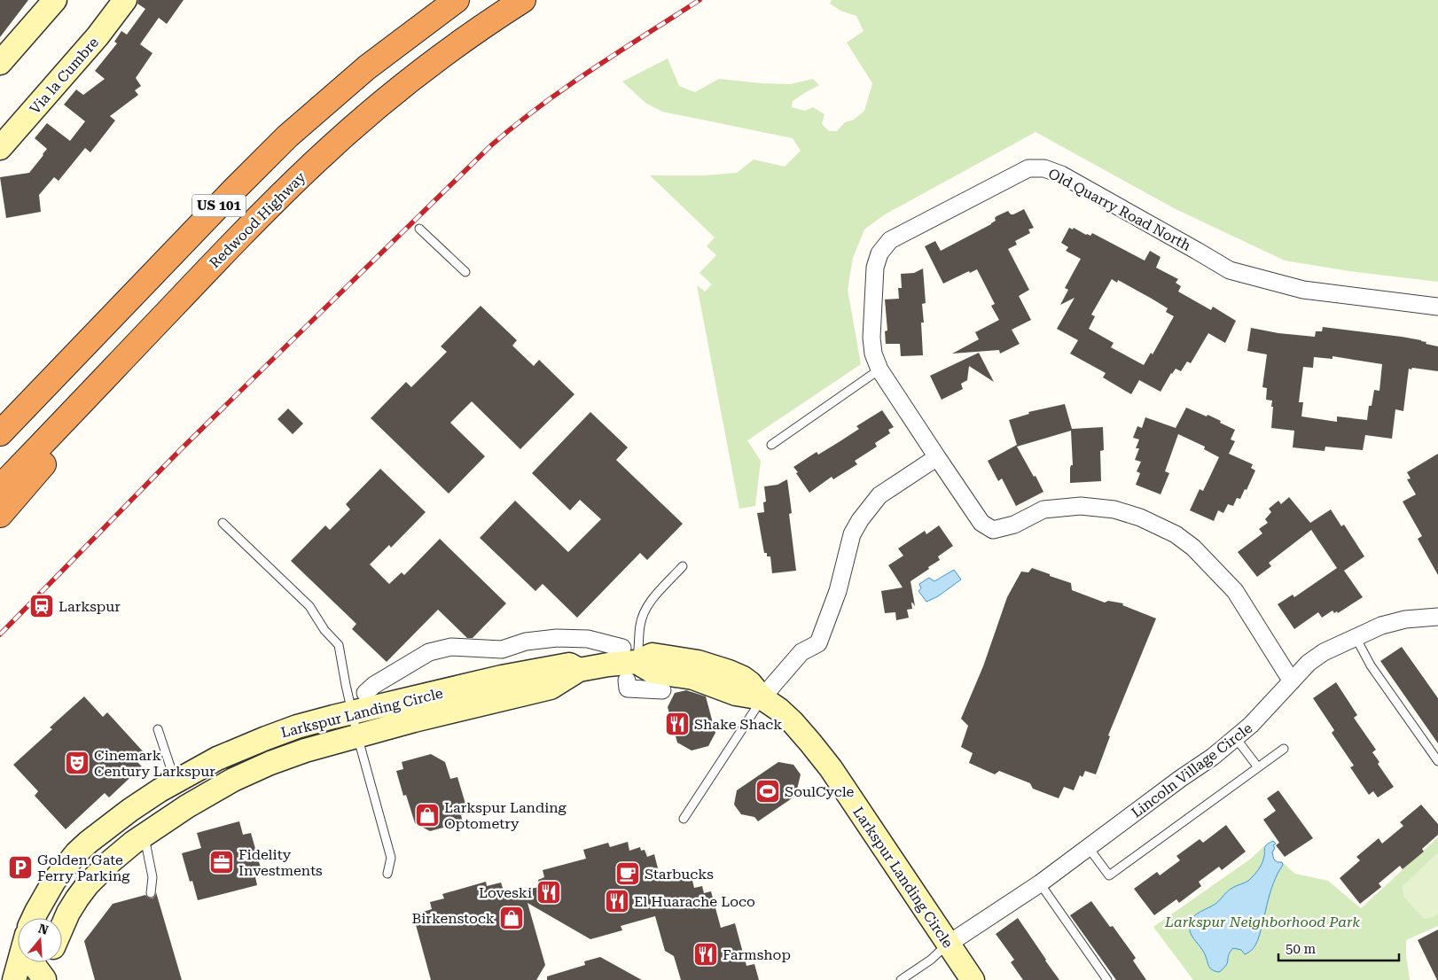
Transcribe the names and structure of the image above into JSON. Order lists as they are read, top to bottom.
{
  "streets": {
    "highway": ["US 101", "Redwood Highway"],
    "main road": ["Via la Cumbre", "Larkspur Landing Circle"],
    "street": ["Old Quarry Road North", "Lincoln Village Circle"]
  },
  "crossings": [
    ["Old Quarry Road North", "Lincoln Village Circle"],
    ["Larkspur Landing Circle", "Lincoln Village Circle"]
  ],
  "parks": ["Larkspur Neighborhood Park"],
  "places": {
    "station": ["Larkspur"],
    "restaurant": [
      "Shake Shack",
      "Loveski",
      "El Huarache Loco",
      "Farmshop"
    ],
    "theatre": ["Cinemark Century Larkspur"],
    "sports": ["SoulCycle"],
    "shop": ["Larkspur Landing Optometry", "Birkenstock"],
    "office": ["Fidelity Investments"],
    "parking": ["Golden Gate Ferry Parking"],
    "cafe": ["Starbucks"]
  },
  "scale_bar": "50 m",
  "north": "top"
}
